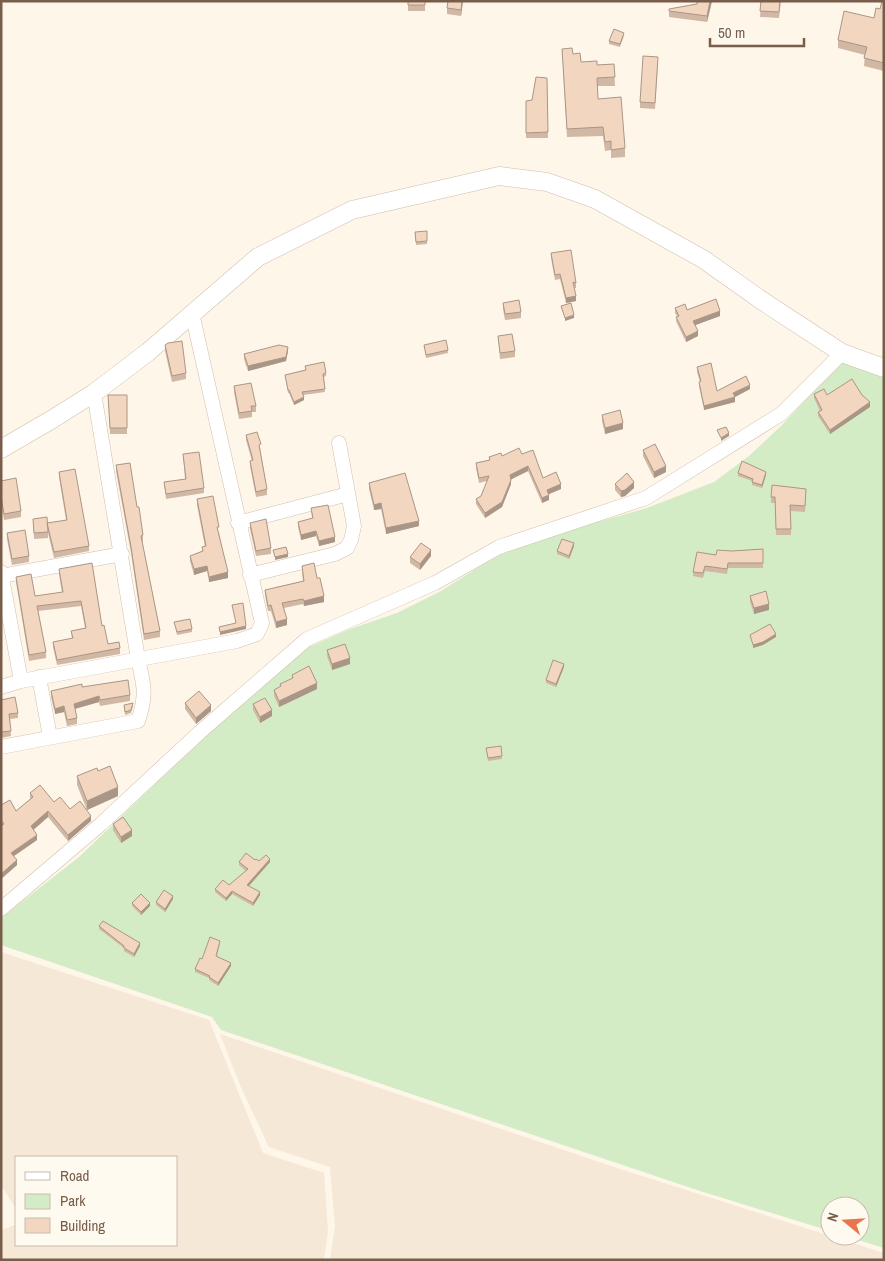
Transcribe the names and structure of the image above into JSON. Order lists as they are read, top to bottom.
{
  "legend": ["Road", "Park", "Building"],
  "scale_bar": "50 m",
  "north": "left"
}
